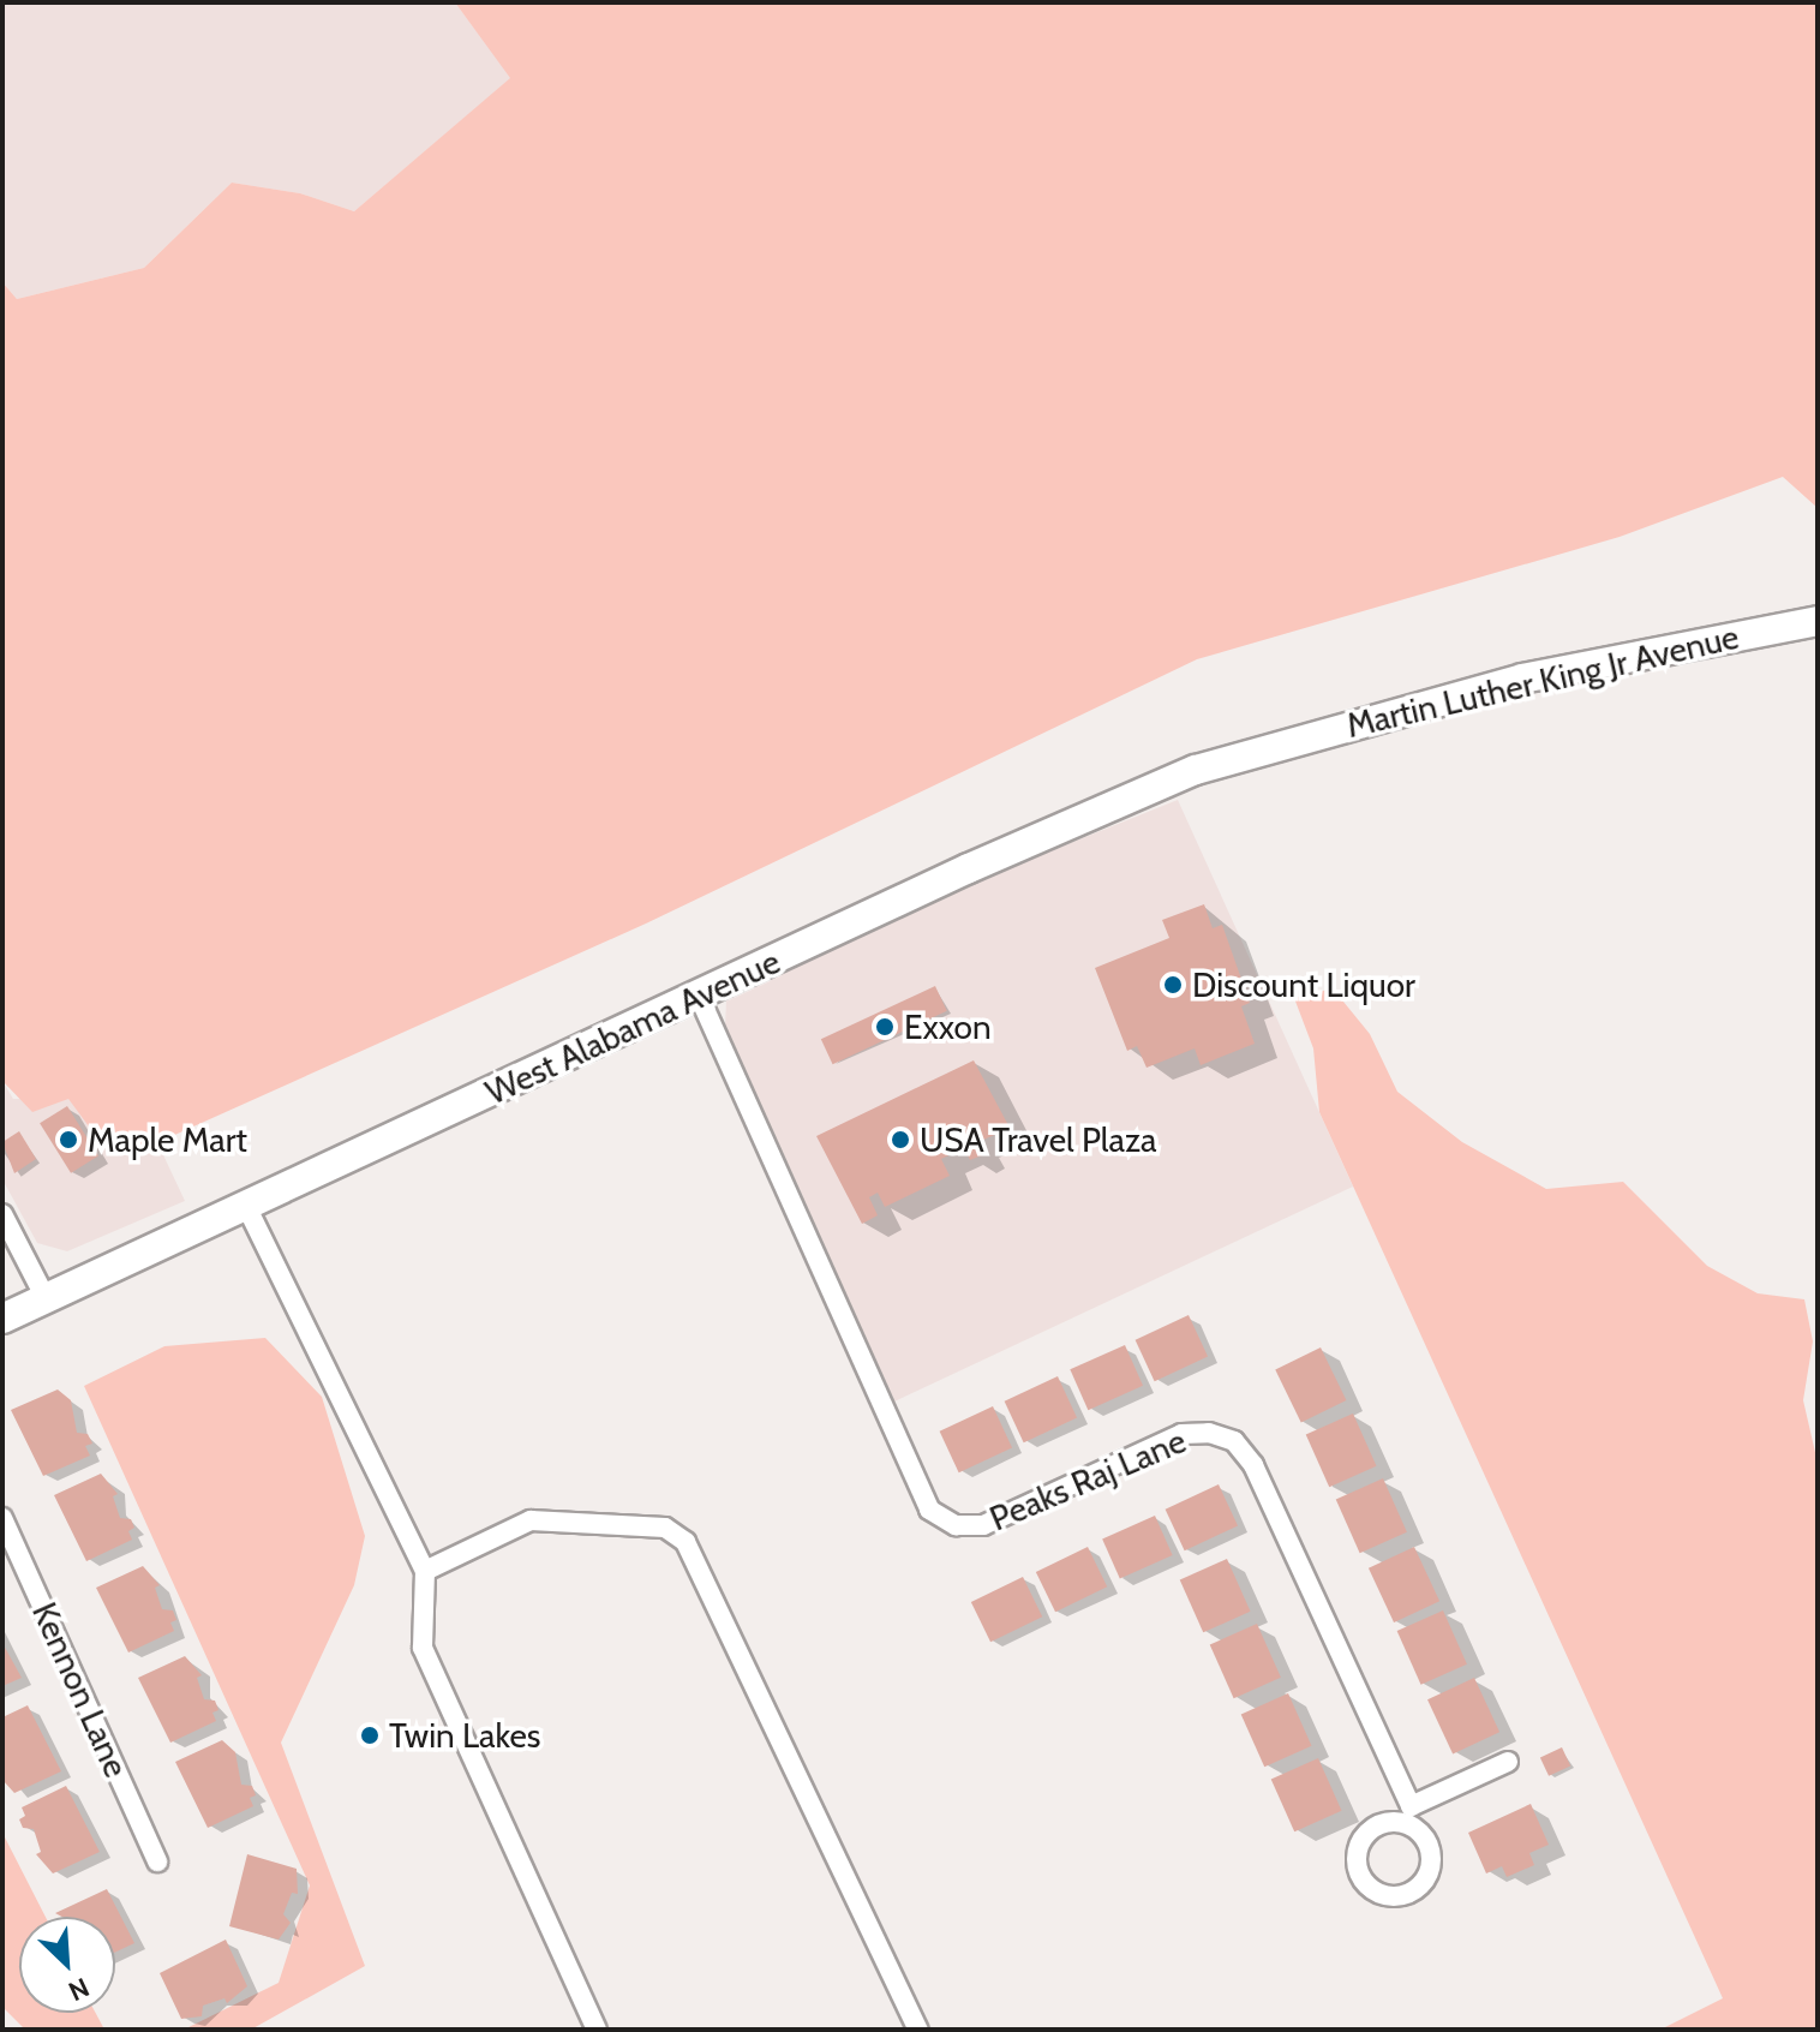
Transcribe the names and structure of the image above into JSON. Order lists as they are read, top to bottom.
{
  "streets": {
    "main road": ["Martin Luther King Jr Avenue", "West Alabama Avenue"],
    "street": ["Peaks Raj Lane", "Kennon Lane"]
  },
  "crossings": [
    ["Martin Luther King Jr Avenue", "West Alabama Avenue"],
    ["West Alabama Avenue", "Peaks Raj Lane"]
  ],
  "places": [
    "Discount Liquor",
    "Exxon",
    "Maple Mart",
    "USA Travel Plaza",
    "Twin Lakes"
  ],
  "north": "bottom right"
}
